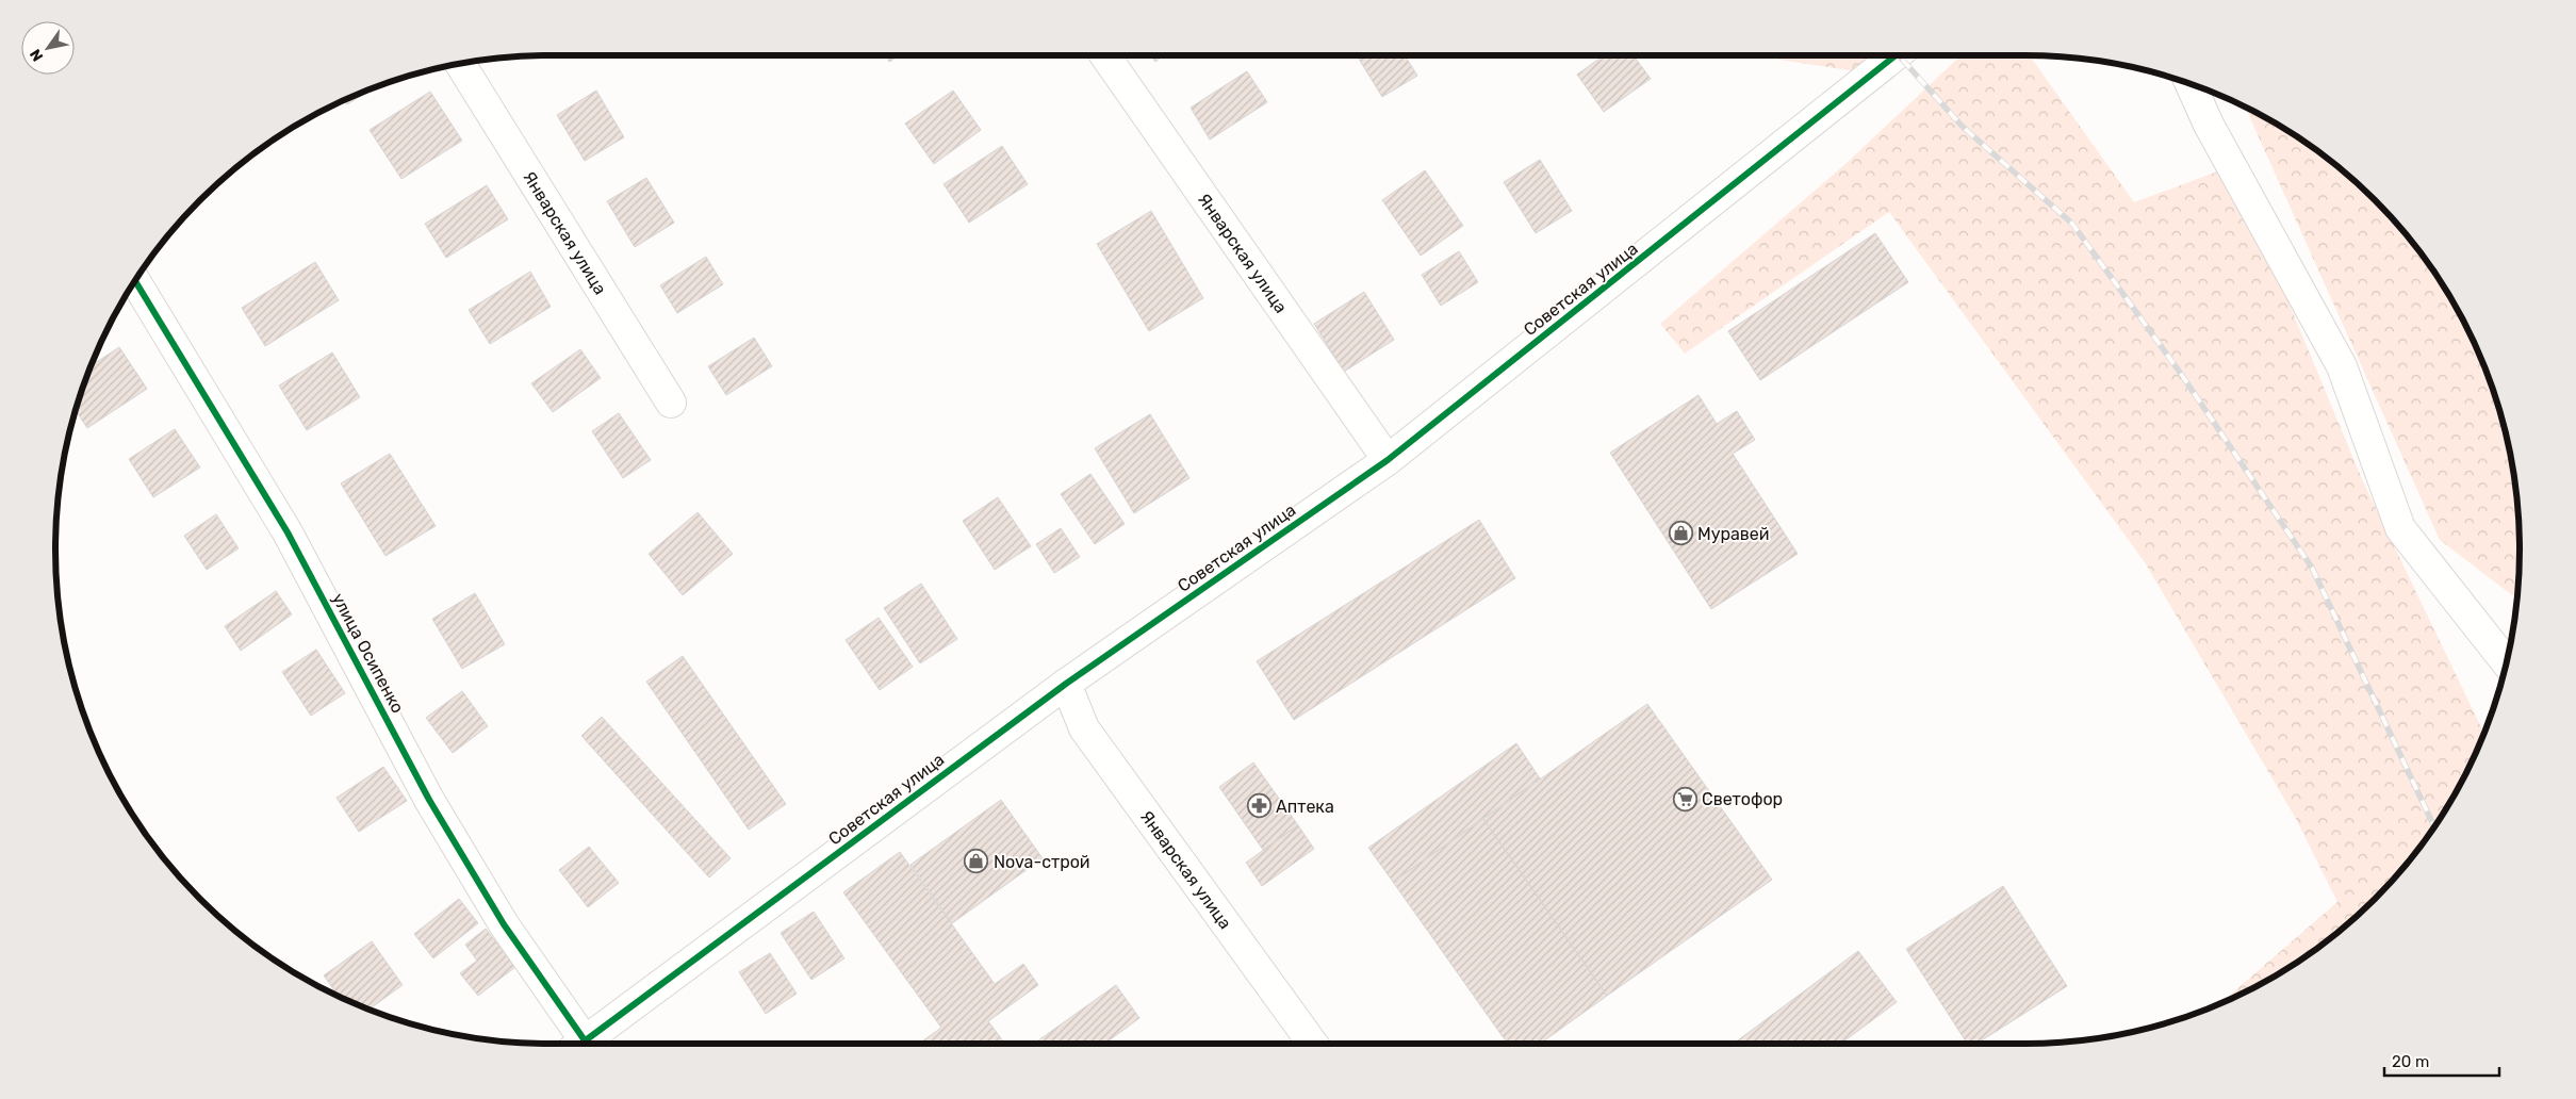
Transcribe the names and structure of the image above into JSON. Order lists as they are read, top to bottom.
{
  "streets": {
    "street": ["Январская улица", "Советская улица", "улица Осипенко"]
  },
  "crossings": [
    ["Январская улица", "Советская улица"]
  ],
  "places": {
    "shop": ["Муравей", "Nova-строй"],
    "supermarket": ["Светофор"],
    "pharmacy": ["Аптека"]
  },
  "scale_bar": "20 m",
  "north": "bottom left"
}
